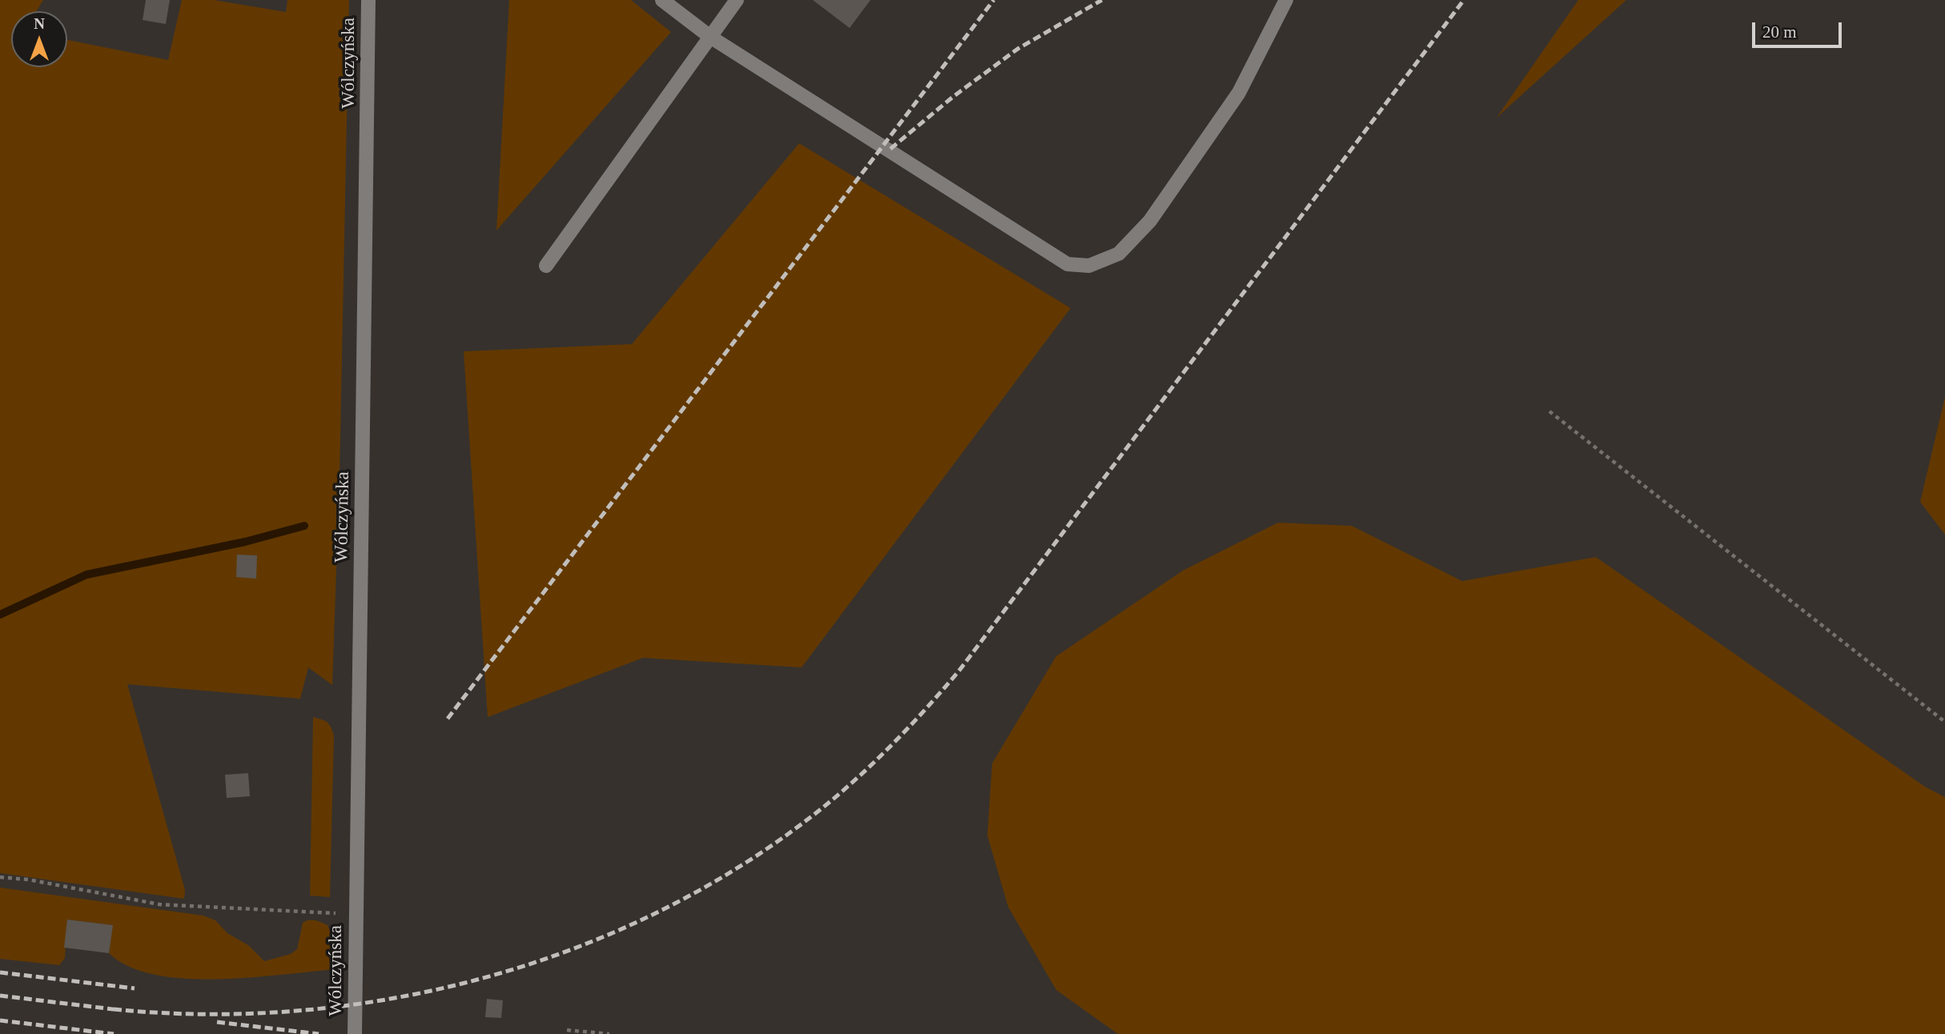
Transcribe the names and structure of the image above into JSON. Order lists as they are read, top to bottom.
{
  "streets": {
    "street": ["Wólczyńska"]
  },
  "scale_bar": "20 m",
  "north": "top"
}
